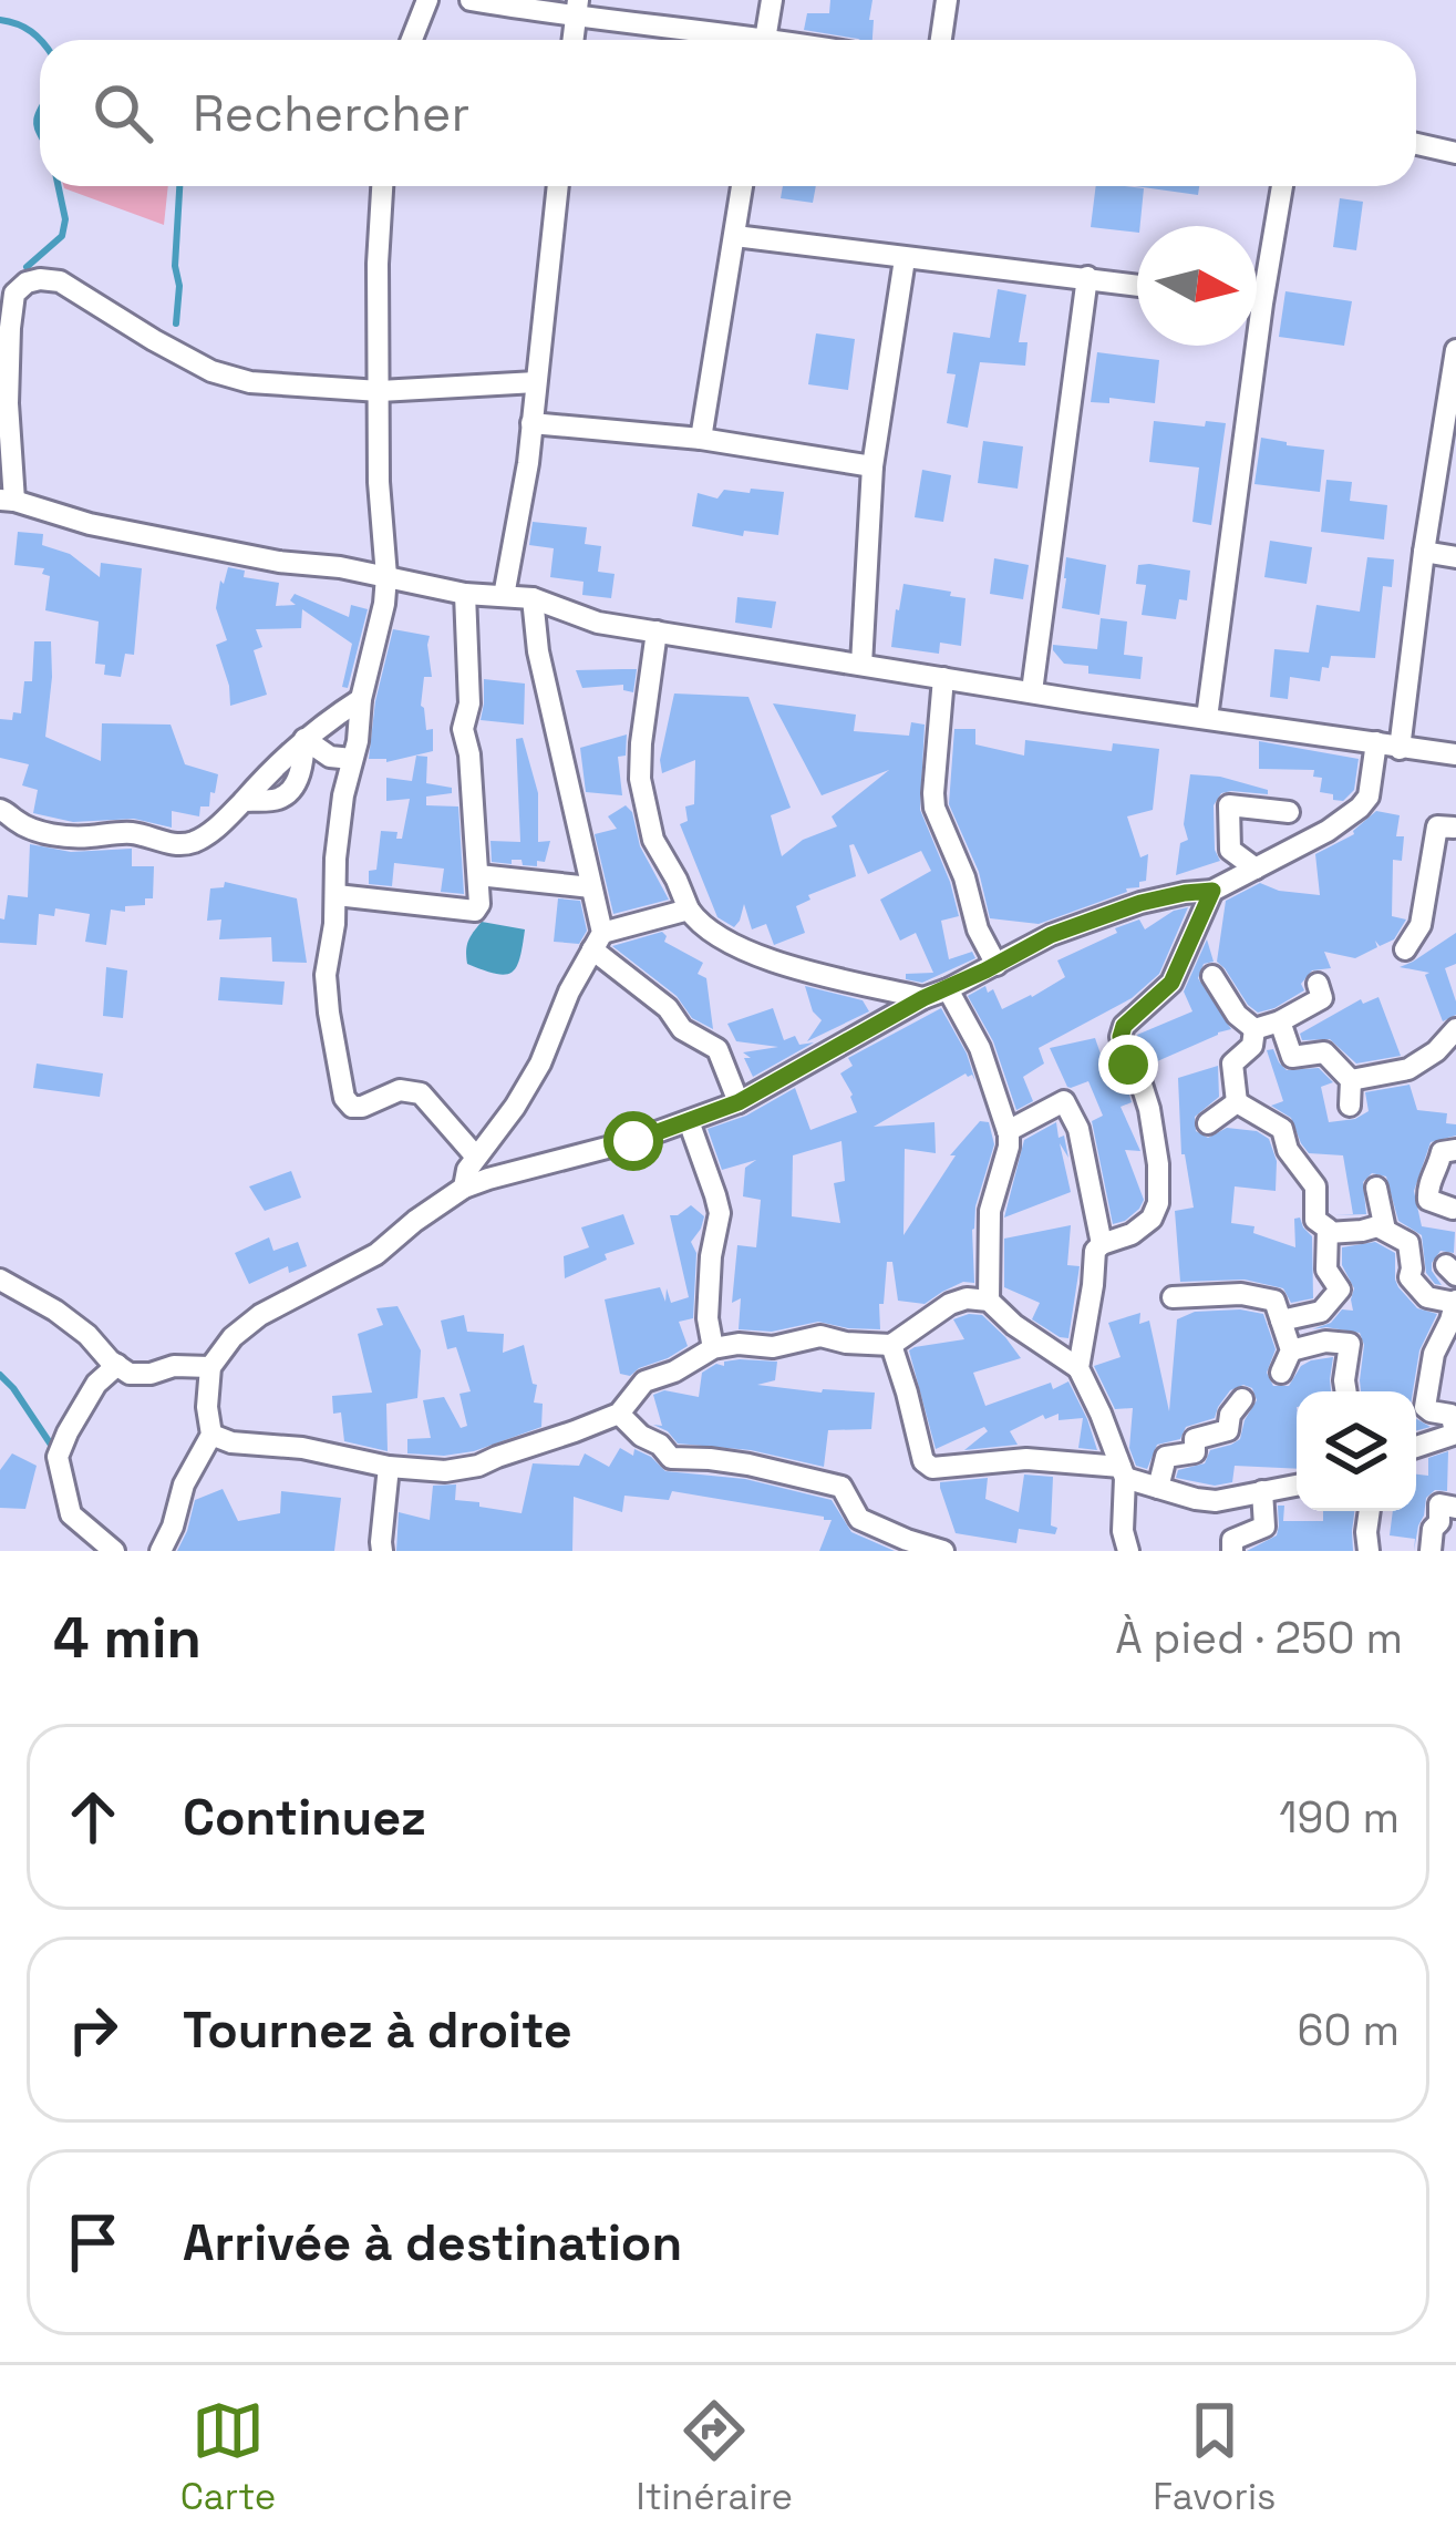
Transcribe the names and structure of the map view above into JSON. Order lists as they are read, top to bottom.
{
  "north": "right",
  "page": {
    "search": "Rechercher",
    "heading": ["4 min", "À pied · 250 m"],
    "list": [
      ["Continuez", "190 m"],
      ["Tournez à droite", "60 m"],
      "Arrivée à destination"
    ],
    "nav": ["Carte", "Itinéraire", "Favoris"]
  }
}
